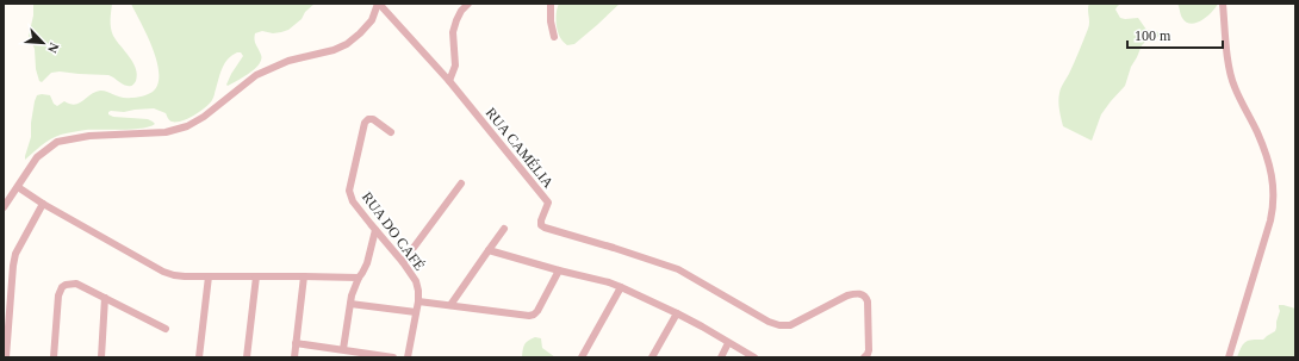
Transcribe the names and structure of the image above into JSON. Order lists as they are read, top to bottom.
{
  "streets": {
    "street": ["RUA CAMÉLIA", "RUA DO CAFÉ"]
  },
  "scale_bar": "100 m",
  "north": "bottom right"
}
